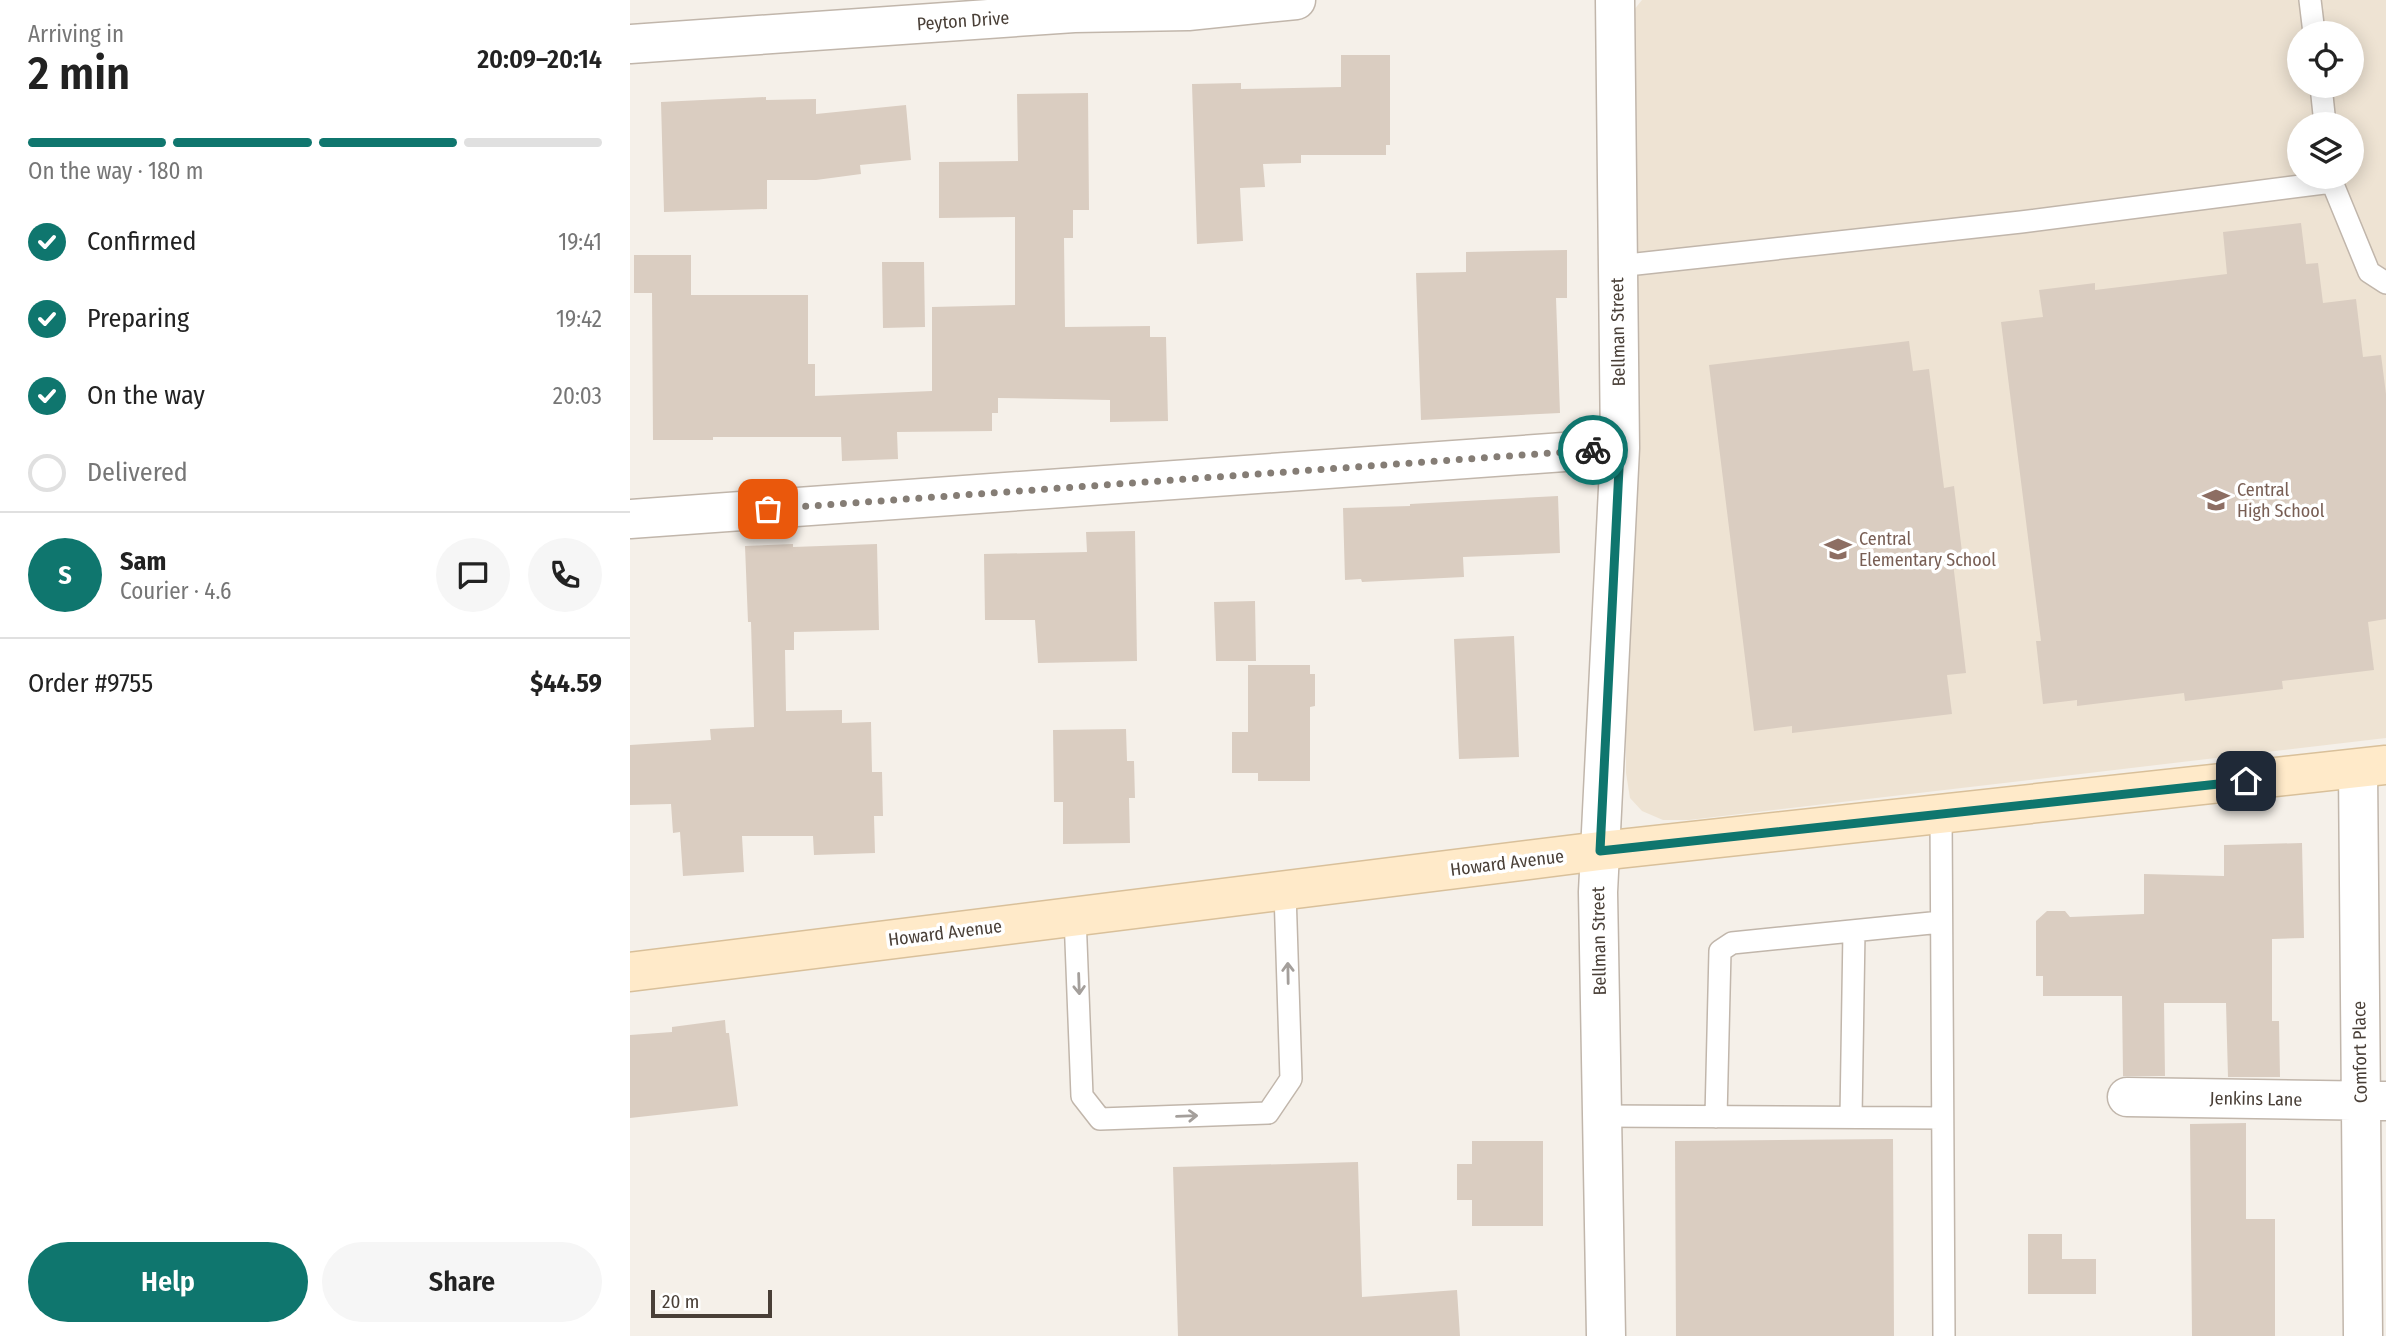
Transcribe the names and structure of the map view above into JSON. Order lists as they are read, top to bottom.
{
  "streets": {
    "main road": ["Howard Avenue"],
    "street": [
      "Peyton Drive",
      "Bellman Street",
      "Comfort Place",
      "Jenkins Lane"
    ]
  },
  "crossings": [
    ["Bellman Street", "Howard Avenue"],
    ["Howard Avenue", "Comfort Place"],
    ["Comfort Place", "Jenkins Lane"]
  ],
  "places": {
    "school or university": ["Central High School", "Central Elementary School"]
  },
  "scale_bar": "20 m",
  "page": {
    "heading": ["2 min", "Arriving in", "20:09–20:14"],
    "panel": [
      "Sam",
      "Courier · 4.6",
      "Order #9755",
      "$44.59"
    ],
    "bar": "On the way · 180 m",
    "list": [
      ["Confirmed", "19:41"],
      ["Preparing", "19:42"],
      ["On the way", "20:03"],
      "Delivered"
    ],
    "round": "S",
    "buttons": ["Help", "Share"],
    "scale": "20 m"
  }
}
